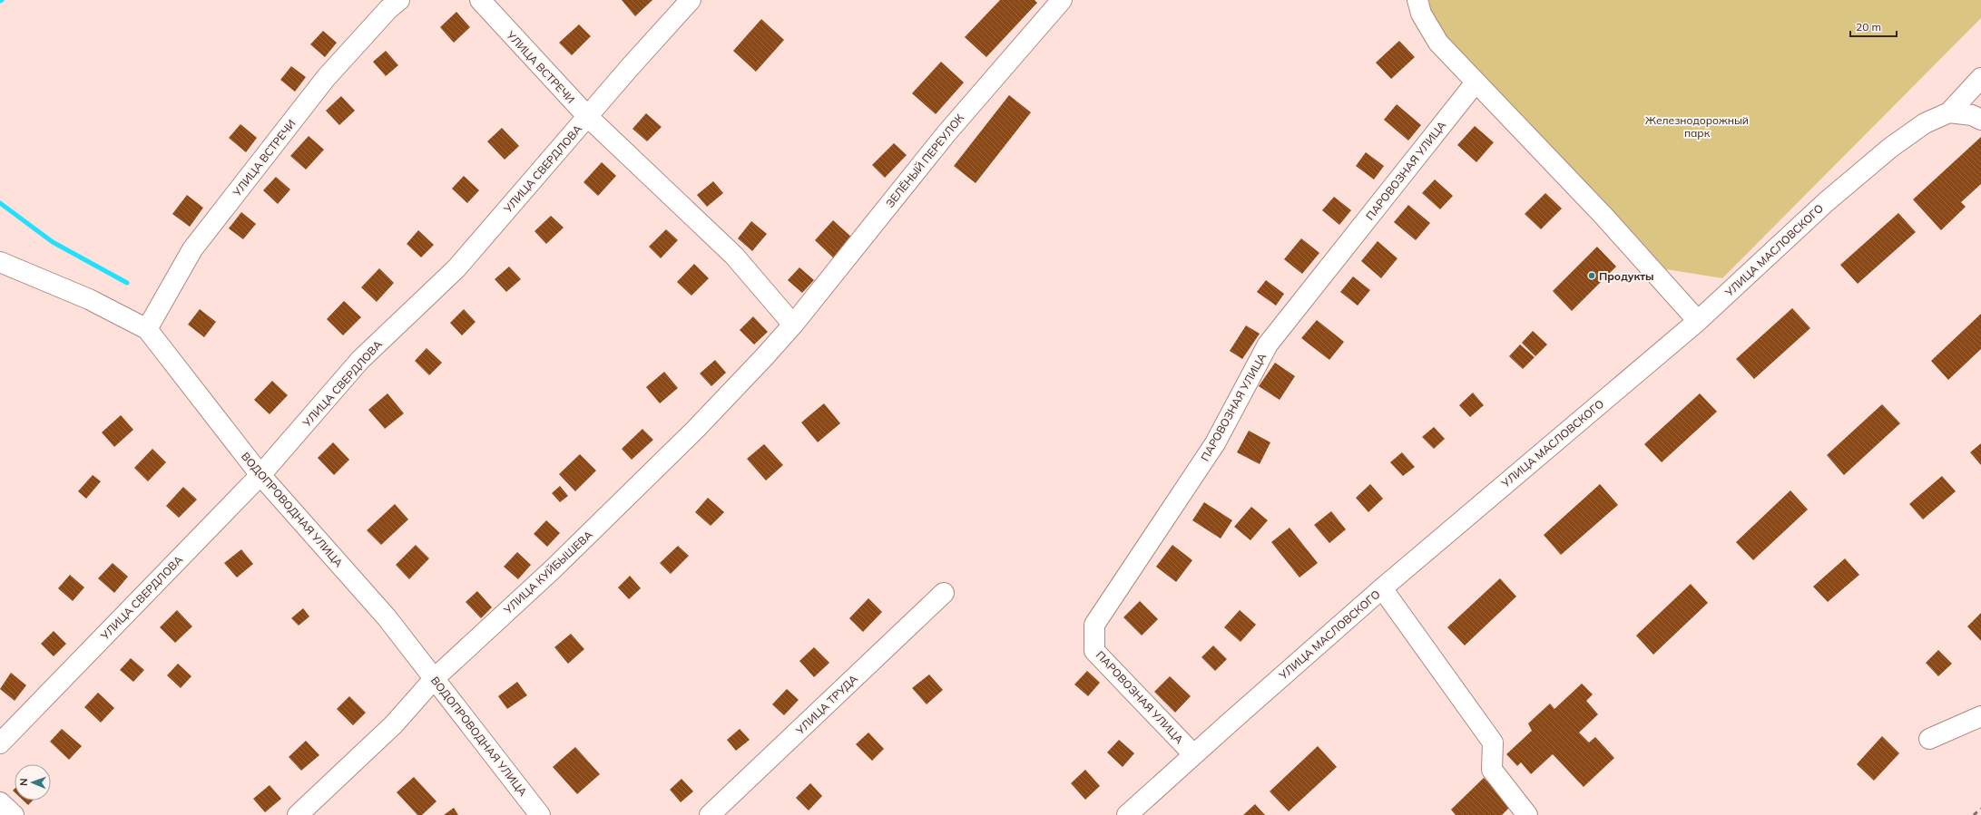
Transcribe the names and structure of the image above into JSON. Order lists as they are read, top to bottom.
{
  "streets": {
    "street": [
      "УЛИЦА ВСТРЕЧИ",
      "ЗЕЛЁНЫЙ ПЕРЕУЛОК",
      "УЛИЦА СВЕРДЛОВА",
      "ПАРОВОЗНАЯ УЛИЦА",
      "УЛИЦА МАСЛОВСКОГО",
      "ВОДОПРОВОДНАЯ УЛИЦА",
      "УЛИЦА КУЙБЫШЕВА",
      "УЛИЦА ТРУДА"
    ]
  },
  "crossings": [
    ["УЛИЦА ВСТРЕЧИ", "ЗЕЛЁНЫЙ ПЕРЕУЛОК"],
    ["УЛИЦА ВСТРЕЧИ", "УЛИЦА СВЕРДЛОВА"],
    ["УЛИЦА ВСТРЕЧИ", "ВОДОПРОВОДНАЯ УЛИЦА"],
    ["УЛИЦА ВСТРЕЧИ", "УЛИЦА КУЙБЫШЕВА"],
    ["ЗЕЛЁНЫЙ ПЕРЕУЛОК", "УЛИЦА КУЙБЫШЕВА"],
    ["УЛИЦА СВЕРДЛОВА", "ВОДОПРОВОДНАЯ УЛИЦА"],
    ["ПАРОВОЗНАЯ УЛИЦА", "УЛИЦА МАСЛОВСКОГО"],
    ["ВОДОПРОВОДНАЯ УЛИЦА", "УЛИЦА КУЙБЫШЕВА"]
  ],
  "parks": ["Железнодорожный парк"],
  "places": ["Продукты"],
  "scale_bar": "20 m",
  "north": "left"
}
